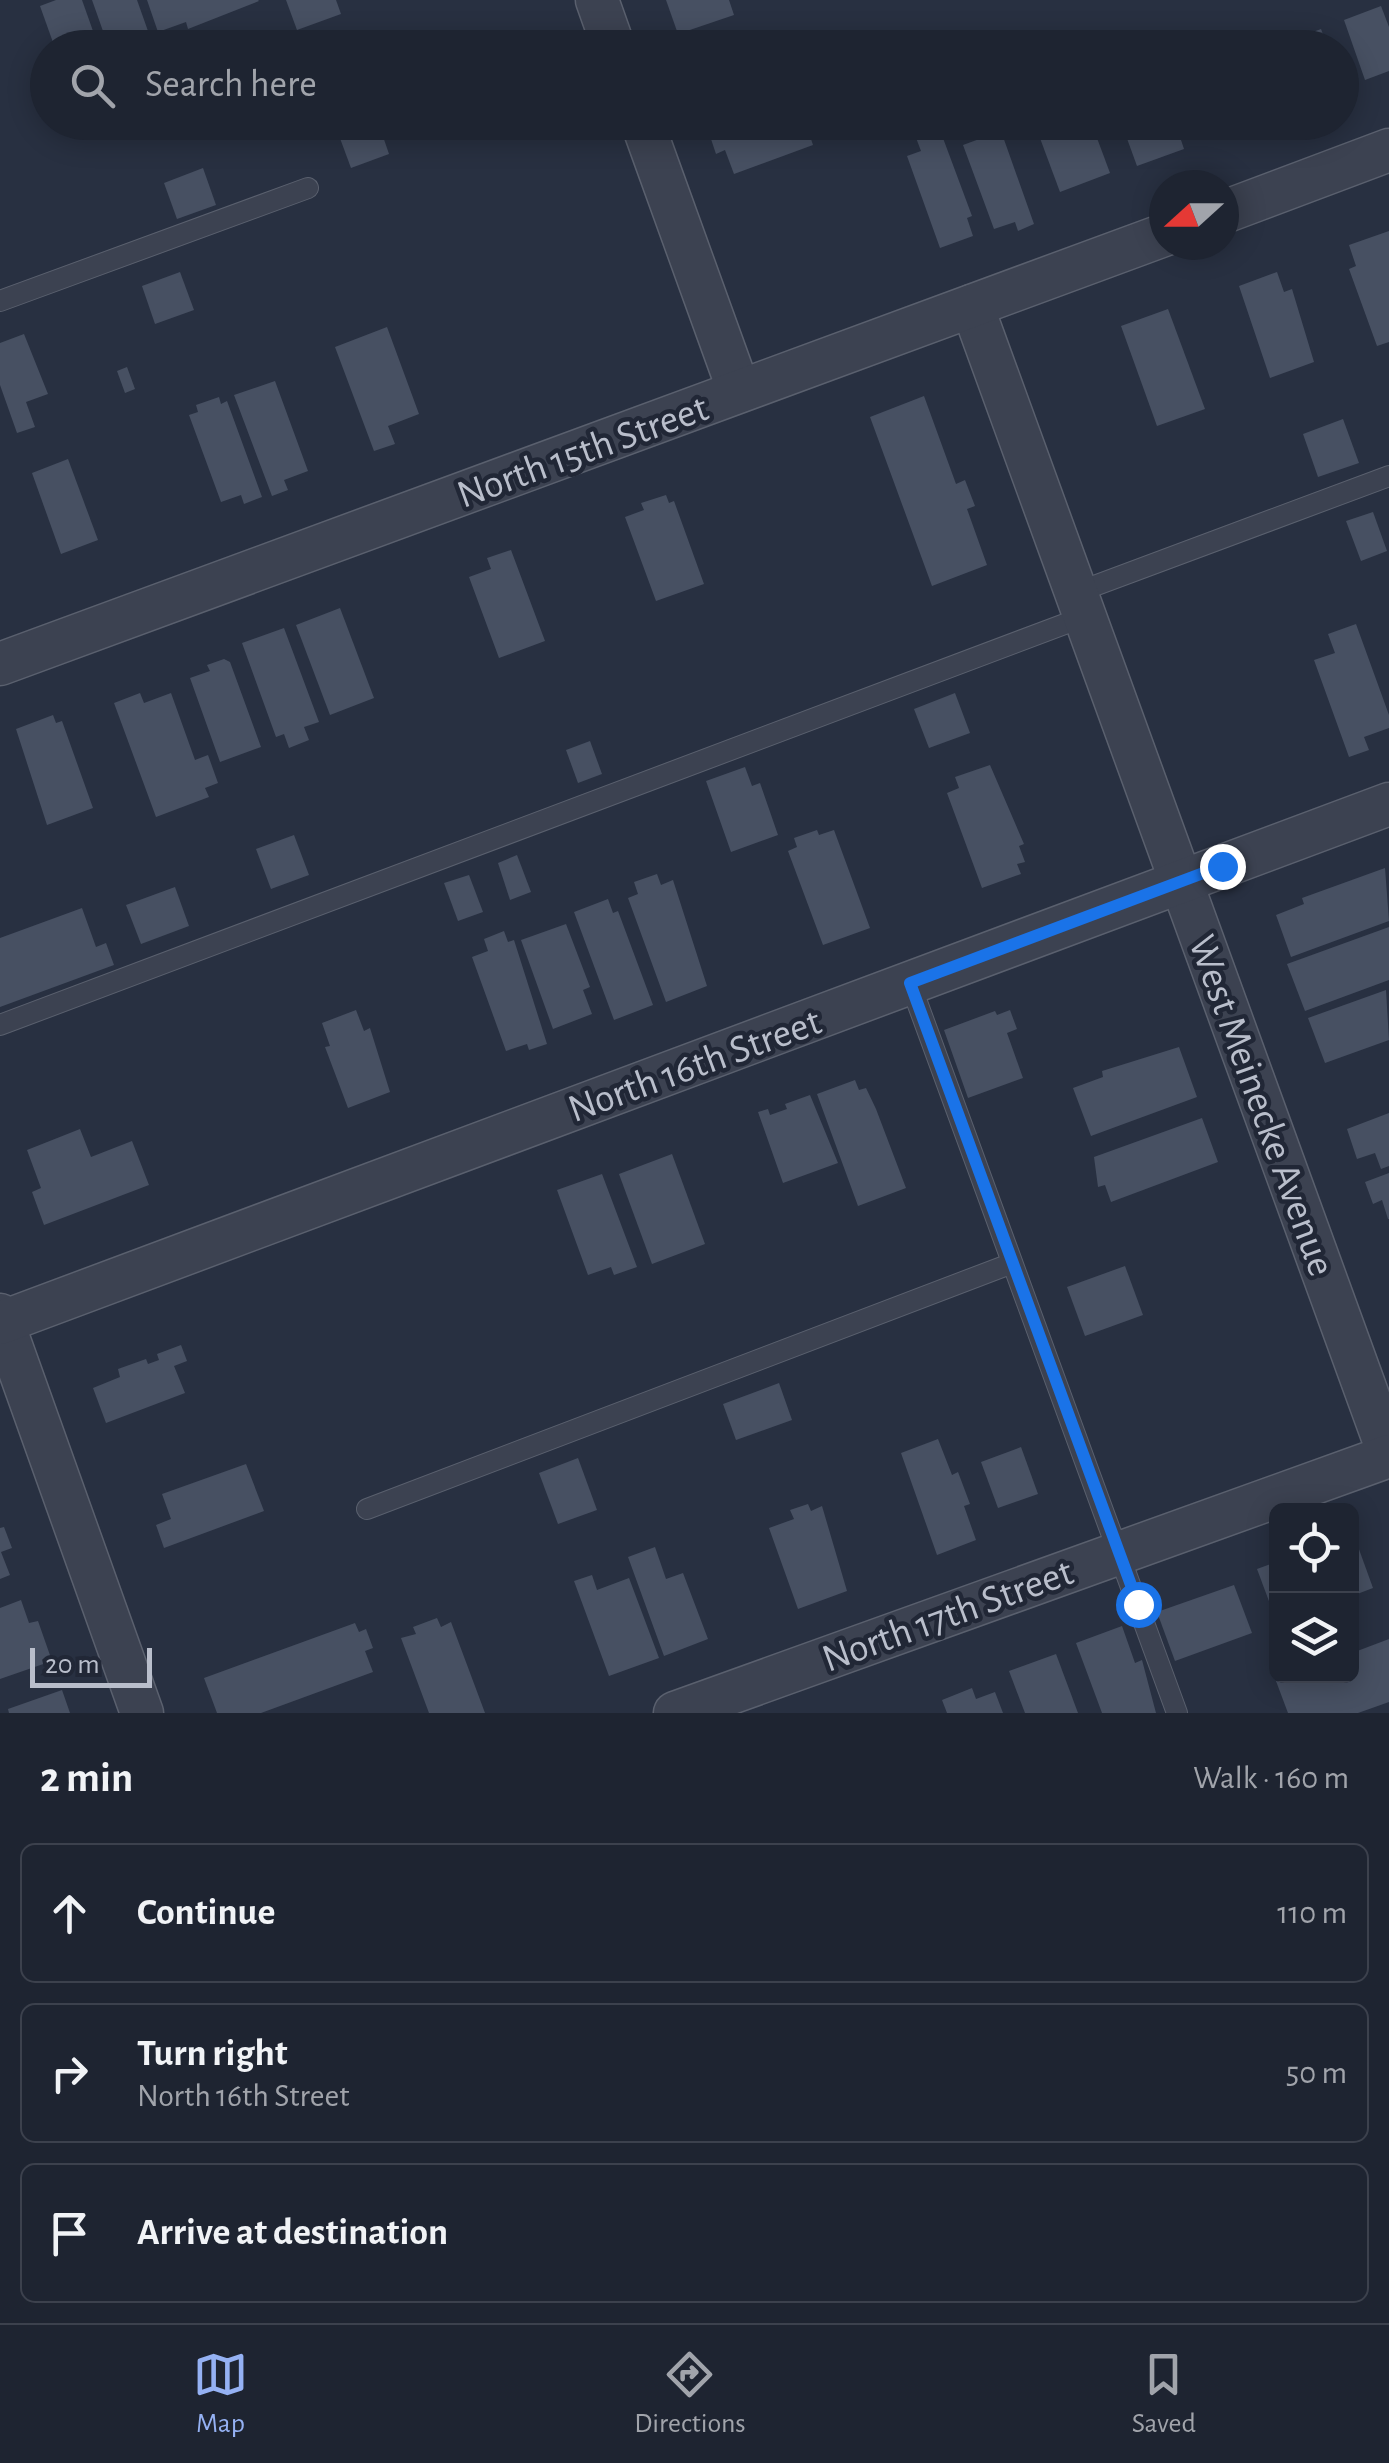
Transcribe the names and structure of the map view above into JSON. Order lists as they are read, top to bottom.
{
  "streets": {
    "street": [
      "North 15th Street",
      "North 16th Street",
      "West Meinecke Avenue",
      "North 17th Street"
    ]
  },
  "crossings": [
    ["North 15th Street", "West Meinecke Avenue"],
    ["North 16th Street", "West Meinecke Avenue"],
    ["West Meinecke Avenue", "North 17th Street"]
  ],
  "scale_bar": "20 m",
  "north": "left",
  "page": {
    "search": "Search here",
    "scale": "20 m",
    "heading": ["2 min", "Walk · 160 m"],
    "list": [
      ["Continue", "110 m"],
      ["Turn right", "North 16th Street", "50 m"],
      "Arrive at destination"
    ],
    "nav": ["Map", "Directions", "Saved"]
  }
}
